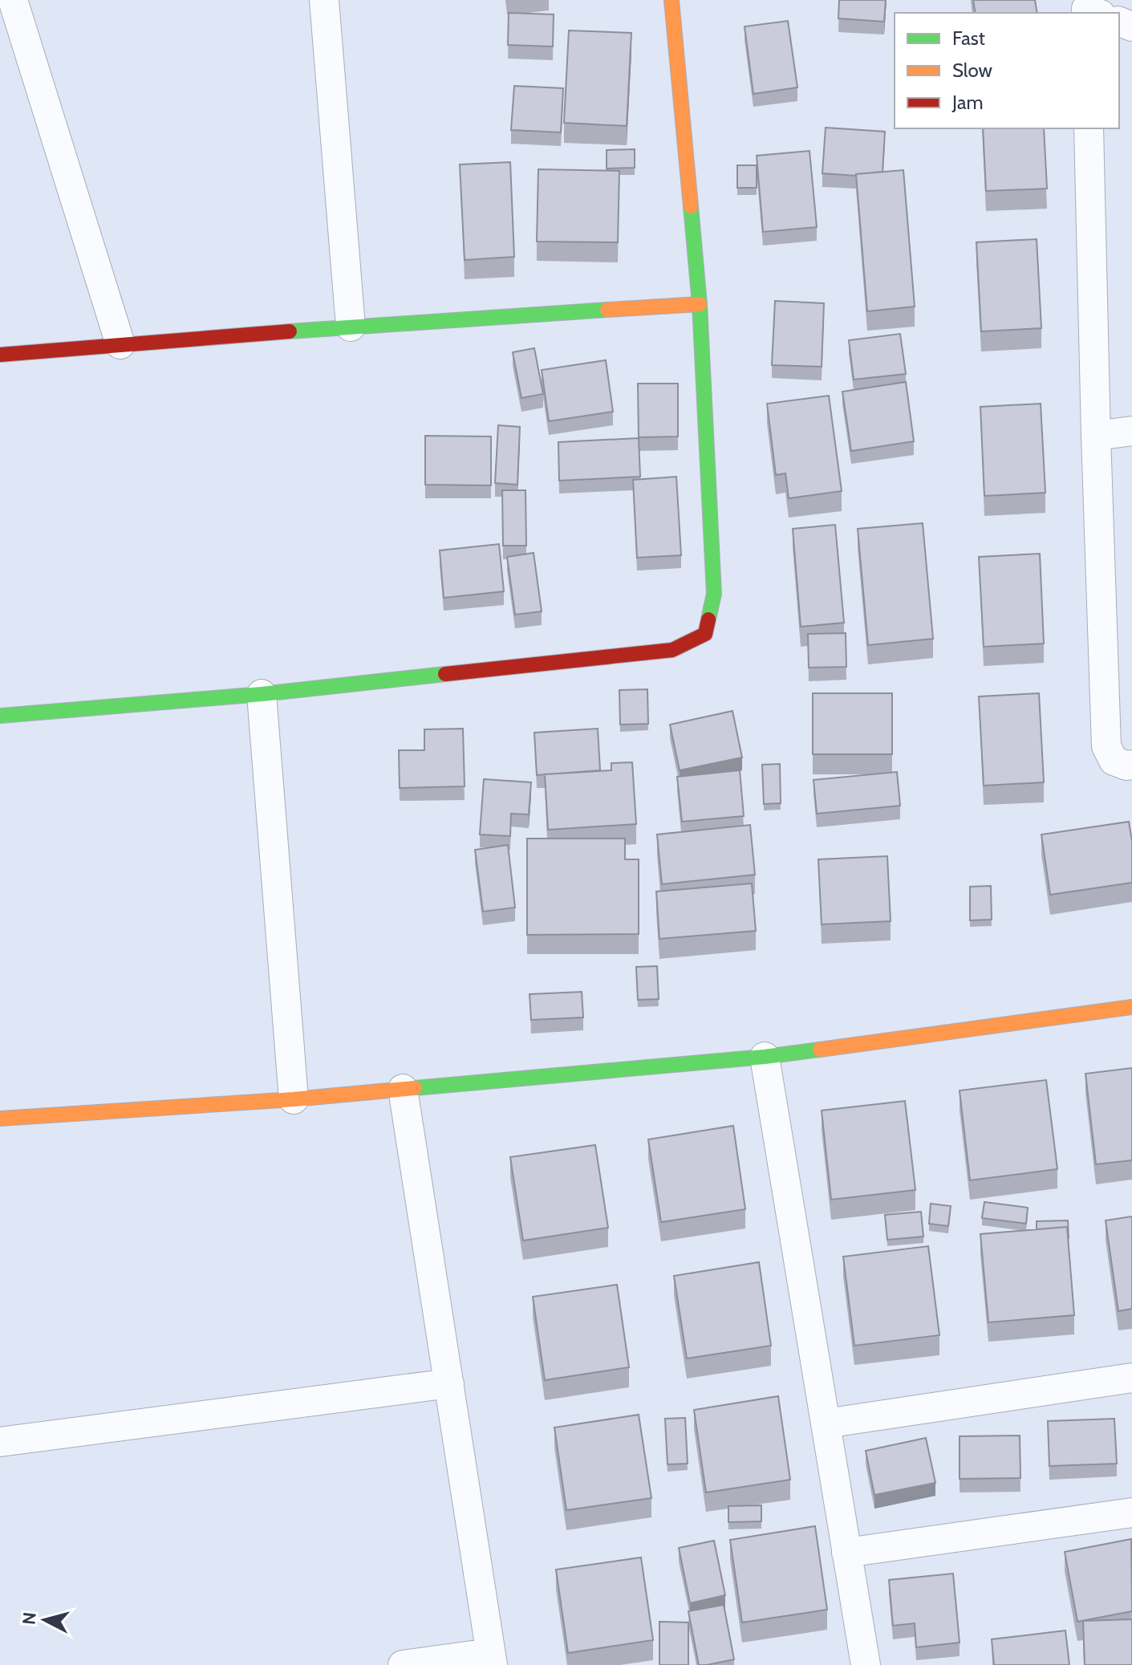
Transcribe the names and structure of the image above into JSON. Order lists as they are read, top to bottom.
{
  "legend": ["Fast", "Slow", "Jam"],
  "north": "left"
}
